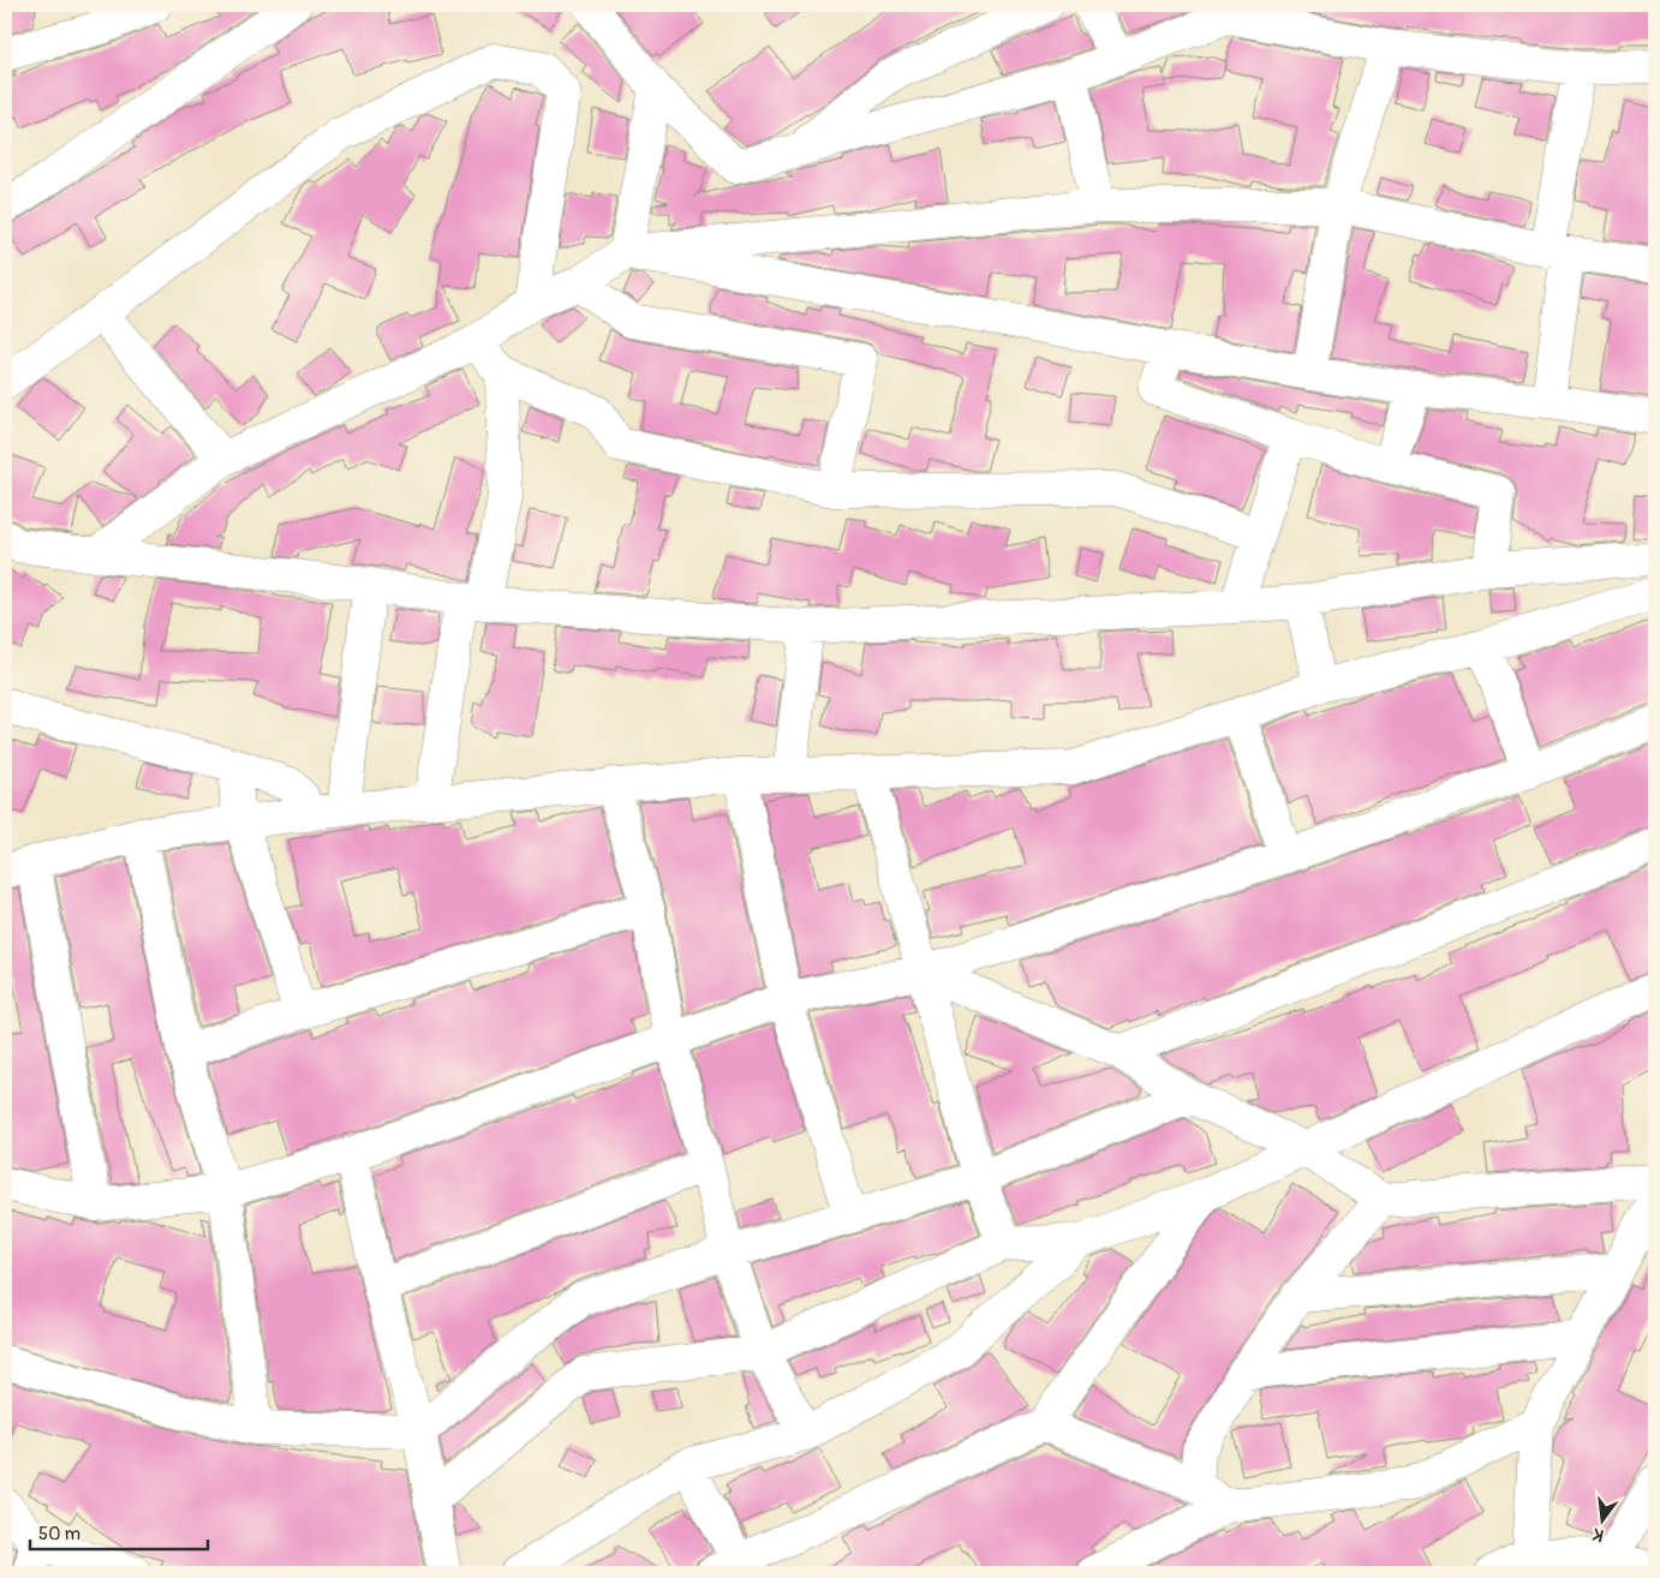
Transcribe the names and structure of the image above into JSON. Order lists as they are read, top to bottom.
{
  "scale_bar": "50 m",
  "north": "bottom"
}
